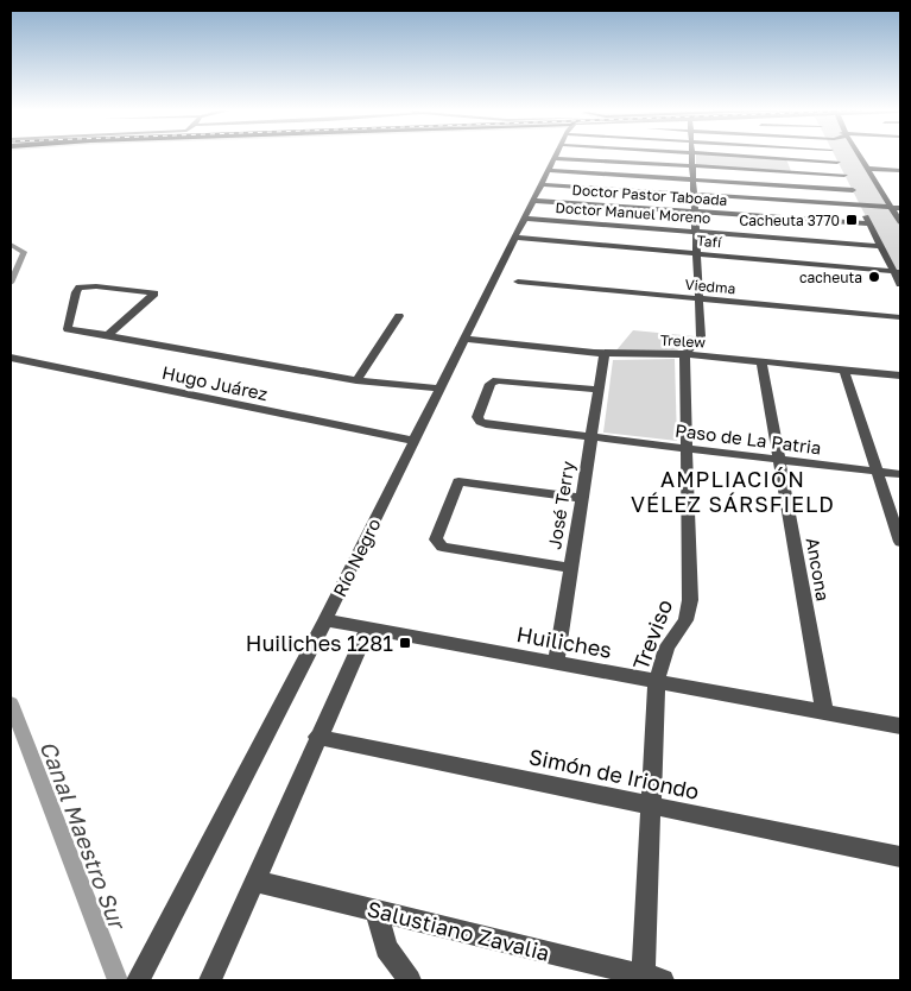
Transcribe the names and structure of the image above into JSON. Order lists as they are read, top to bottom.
{
  "streets": {
    "street": [
      "Doctor Pastor Taboada",
      "Doctor Manuel Moreno",
      "Tafí",
      "Viedma",
      "Trelew",
      "Hugo Juárez",
      "Paso de La Patria",
      "José Terry",
      "Río Negro",
      "Ancona",
      "Treviso",
      "Huiliches",
      "Simón de Iriondo",
      "Salustiano Zavalia"
    ]
  },
  "crossings": [
    ["Doctor Pastor Taboada", "Río Negro"],
    ["Doctor Manuel Moreno", "Río Negro"],
    ["Tafí", "Río Negro"],
    ["Trelew", "José Terry"],
    ["Trelew", "Río Negro"],
    ["Trelew", "Ancona"],
    ["Trelew", "Treviso"],
    ["Hugo Juárez", "Río Negro"],
    ["Paso de La Patria", "José Terry"],
    ["Paso de La Patria", "Ancona"],
    ["Paso de La Patria", "Treviso"],
    ["José Terry", "Huiliches"],
    ["Río Negro", "Huiliches"],
    ["Ancona", "Huiliches"],
    ["Treviso", "Huiliches"],
    ["Treviso", "Simón de Iriondo"],
    ["Treviso", "Salustiano Zavalia"]
  ],
  "districts": ["AMPLIACIÓN VÉLEZ SÁRSFIELD"],
  "water": ["Canal Maestro Sur"],
  "places": {
    "transit": ["Cacheuta 3770", "Huiliches 1281"],
    "other": ["cacheuta"]
  }
}
